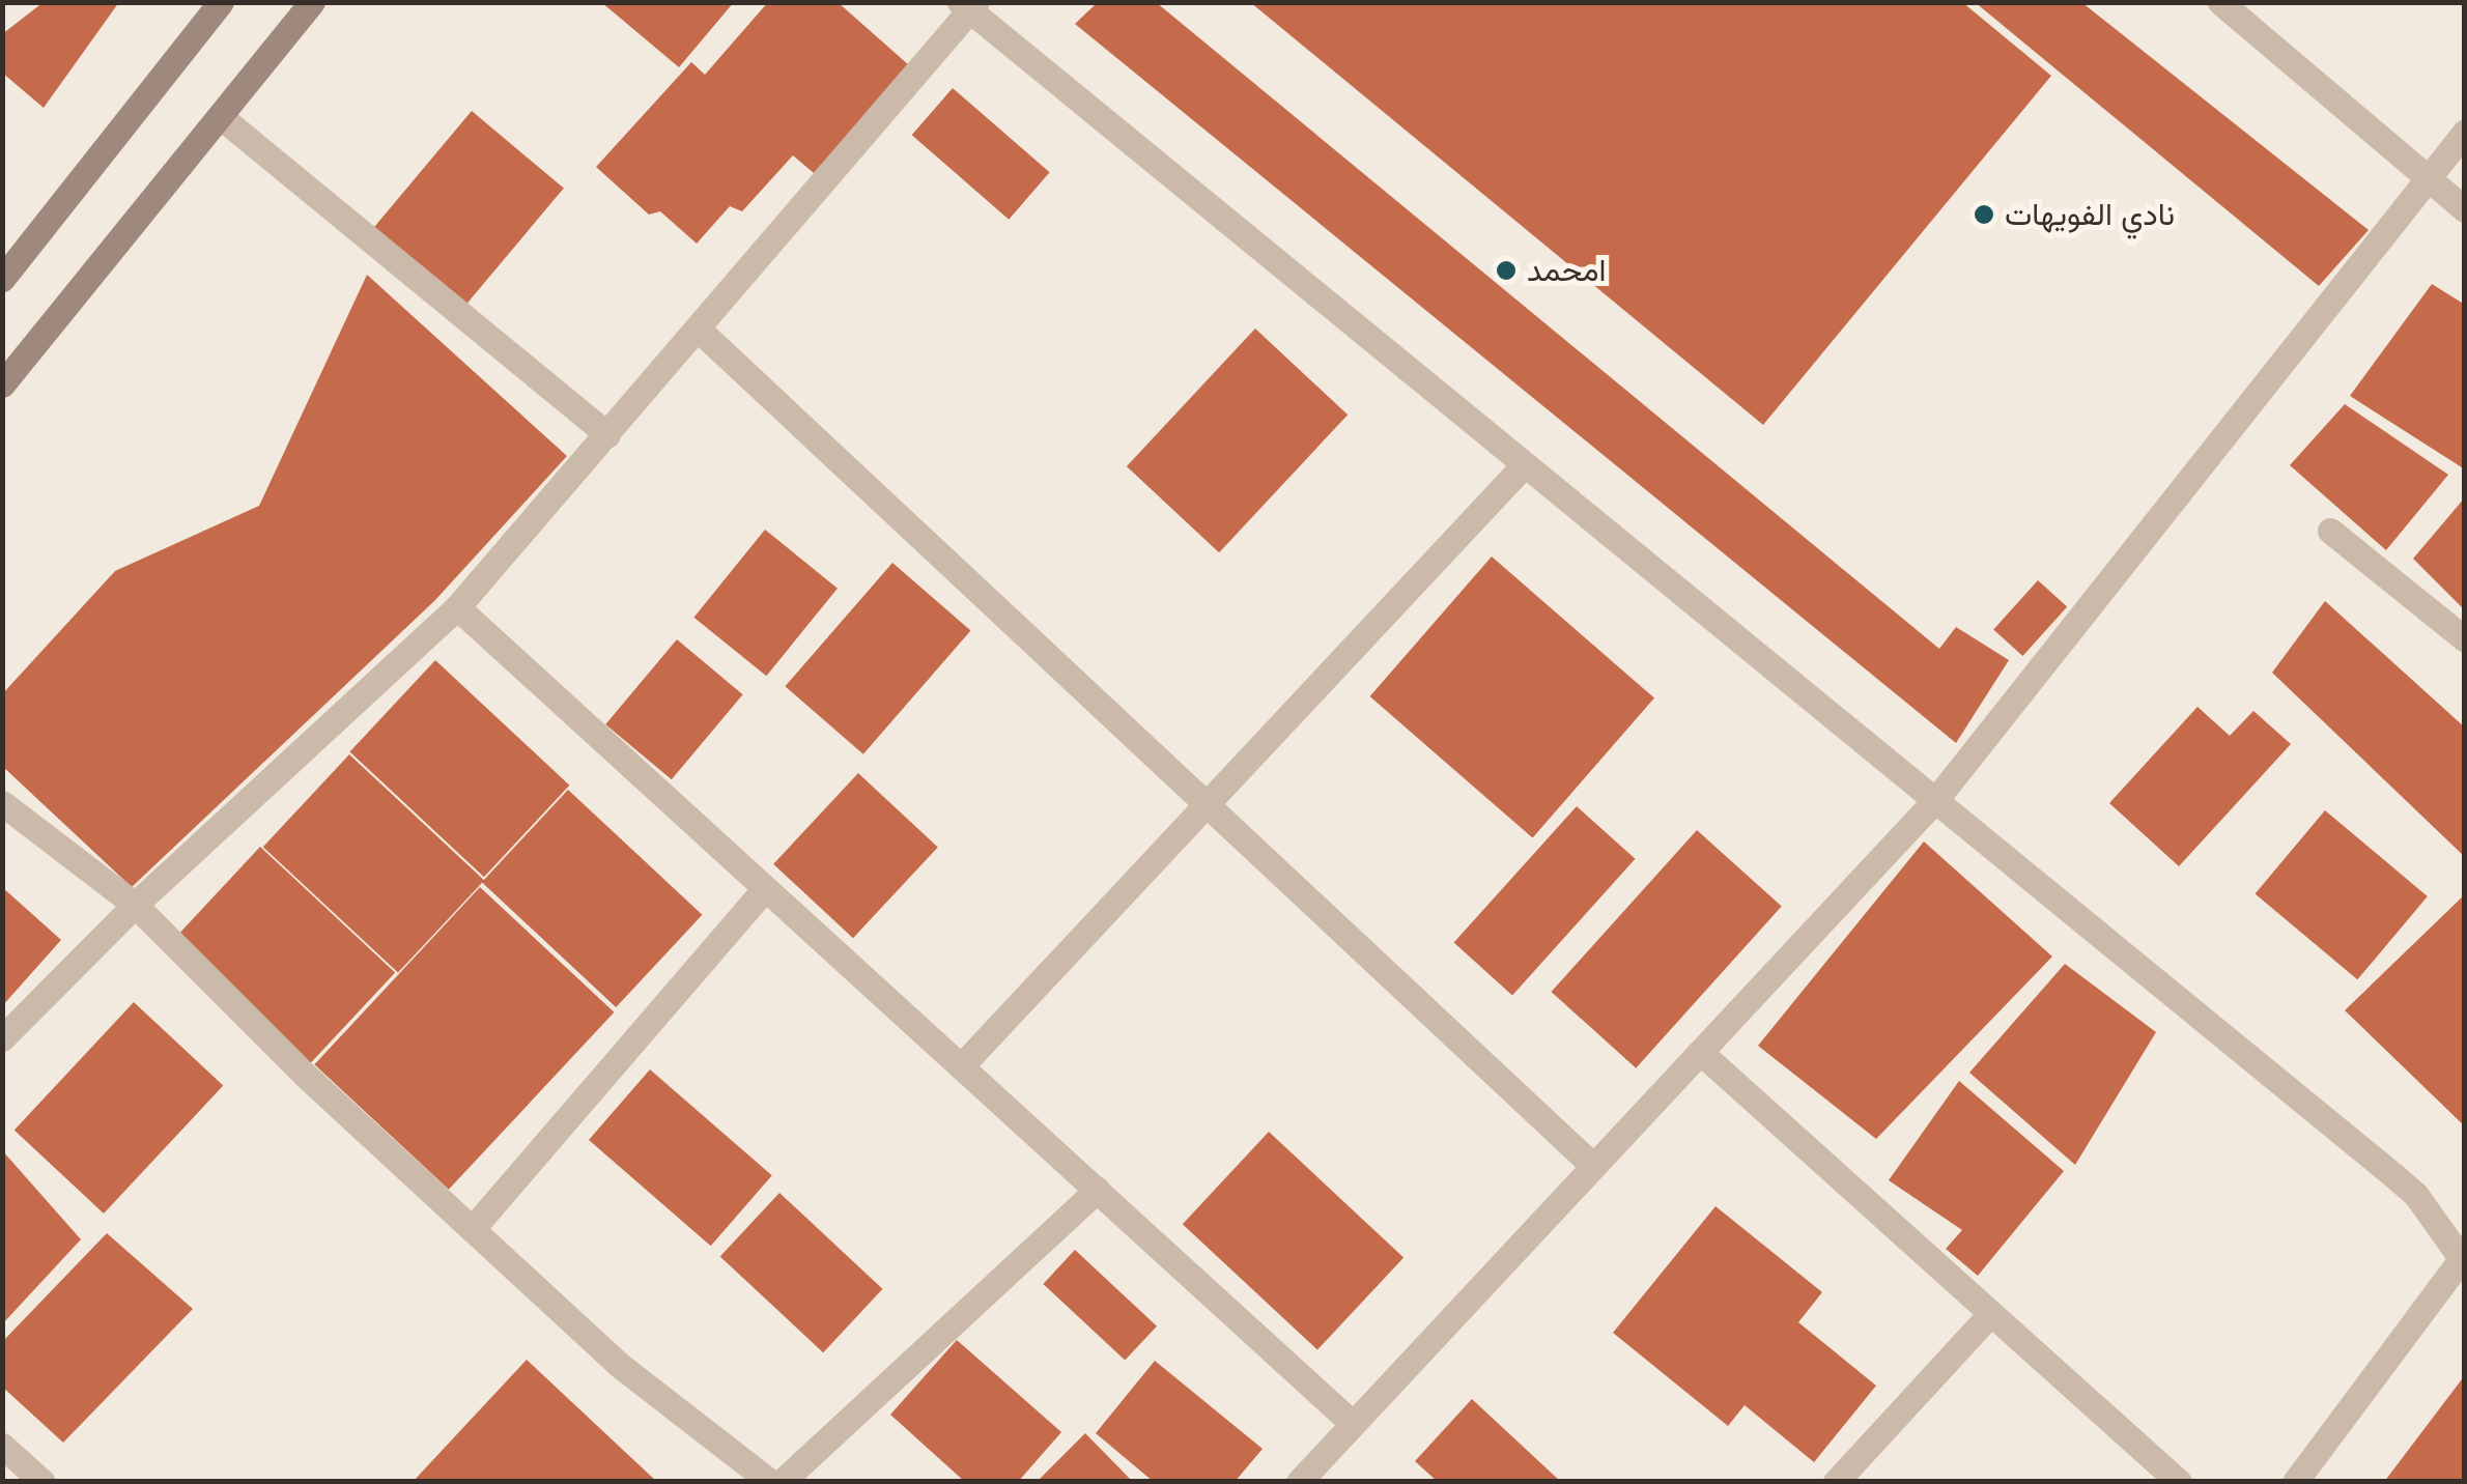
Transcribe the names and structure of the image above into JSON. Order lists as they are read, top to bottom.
{
  "places": ["نادي الفويهات", "امحمد"]
}
